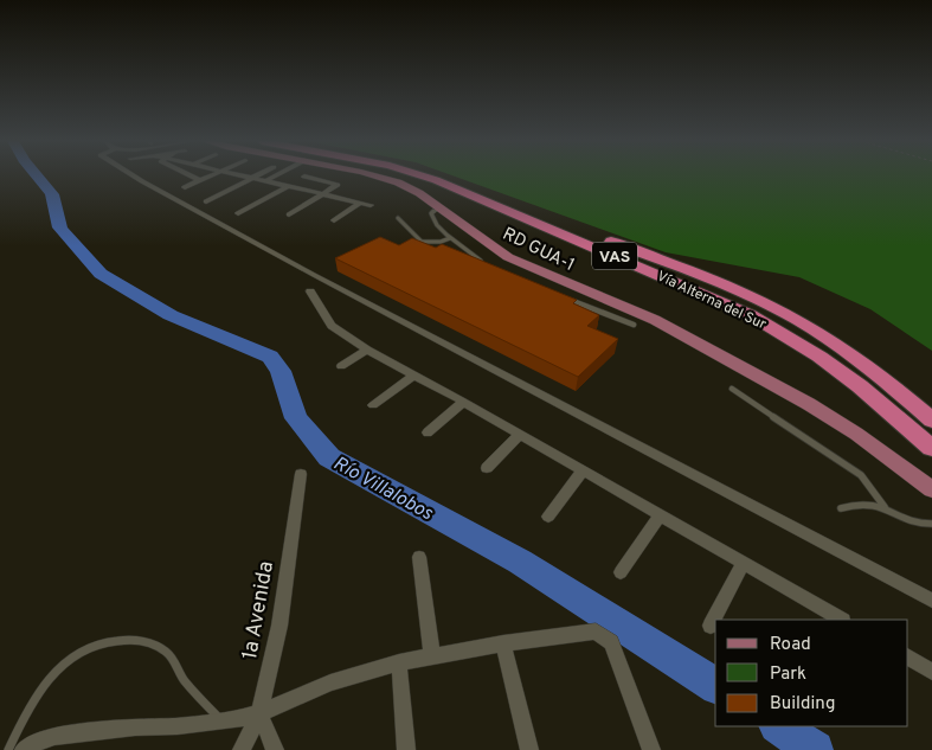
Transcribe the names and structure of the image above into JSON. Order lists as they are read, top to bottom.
{
  "streets": {
    "highway": ["VAS", "Vía Alterna del Sur"],
    "main road": ["RD GUA-1"],
    "street": ["1a Avenida"]
  },
  "water": ["Río Villalobos"],
  "legend": ["Road", "Park", "Building"]
}
